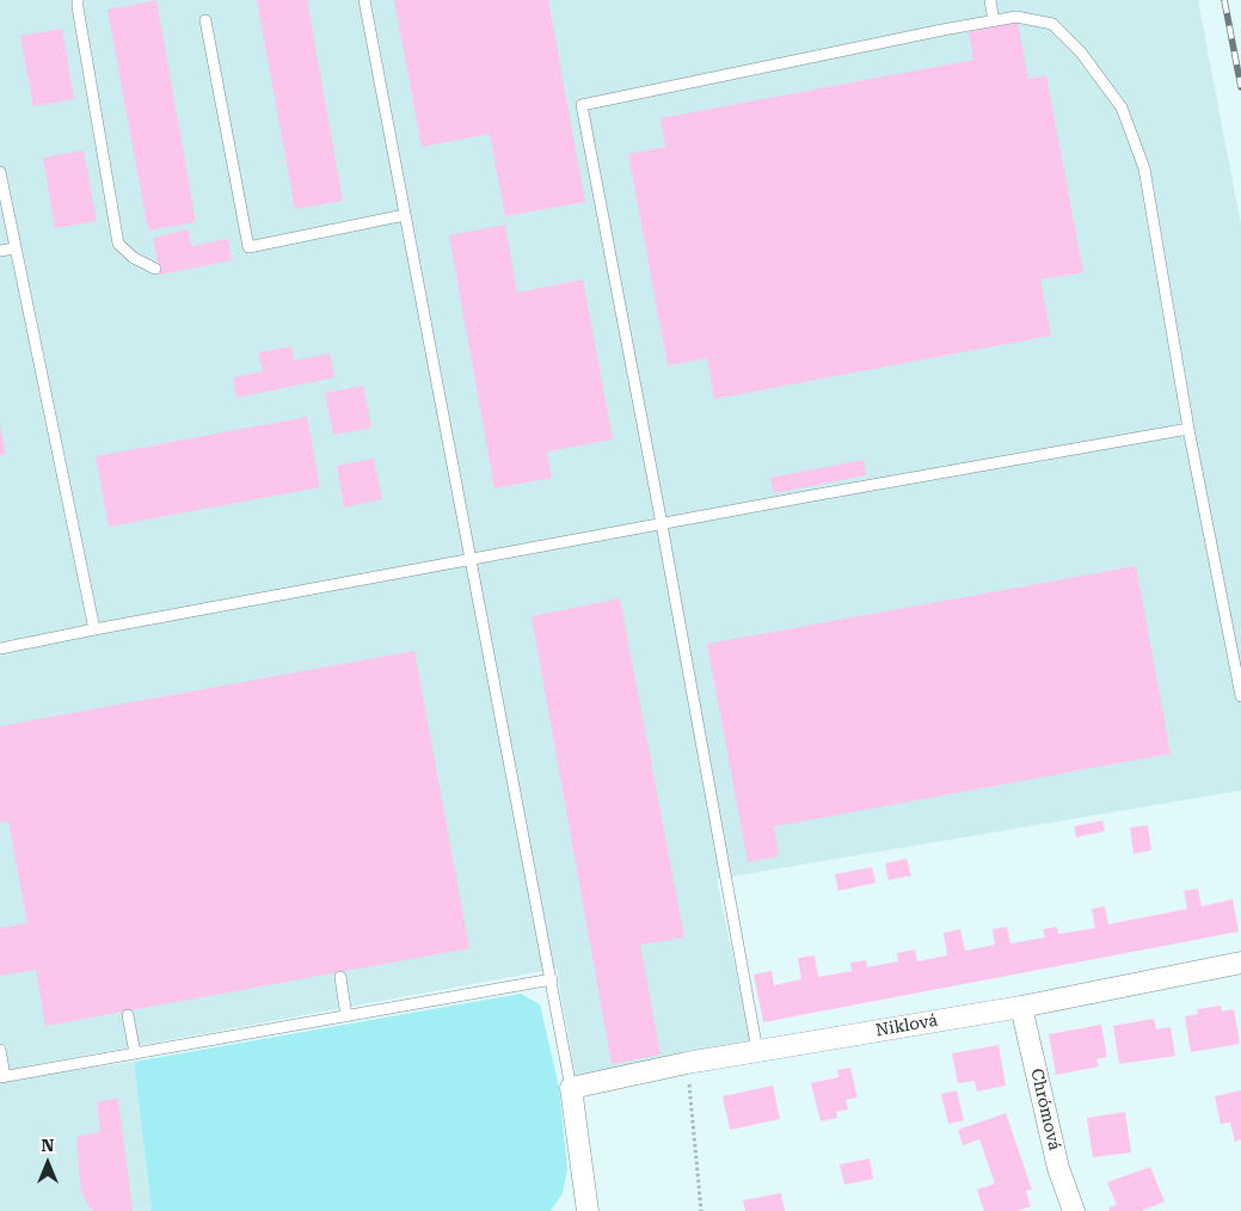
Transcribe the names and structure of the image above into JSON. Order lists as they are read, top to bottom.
{
  "streets": {
    "street": ["Niklová", "Chrómová"]
  },
  "crossings": [
    ["Niklová", "Chrómová"]
  ],
  "north": "top"
}
